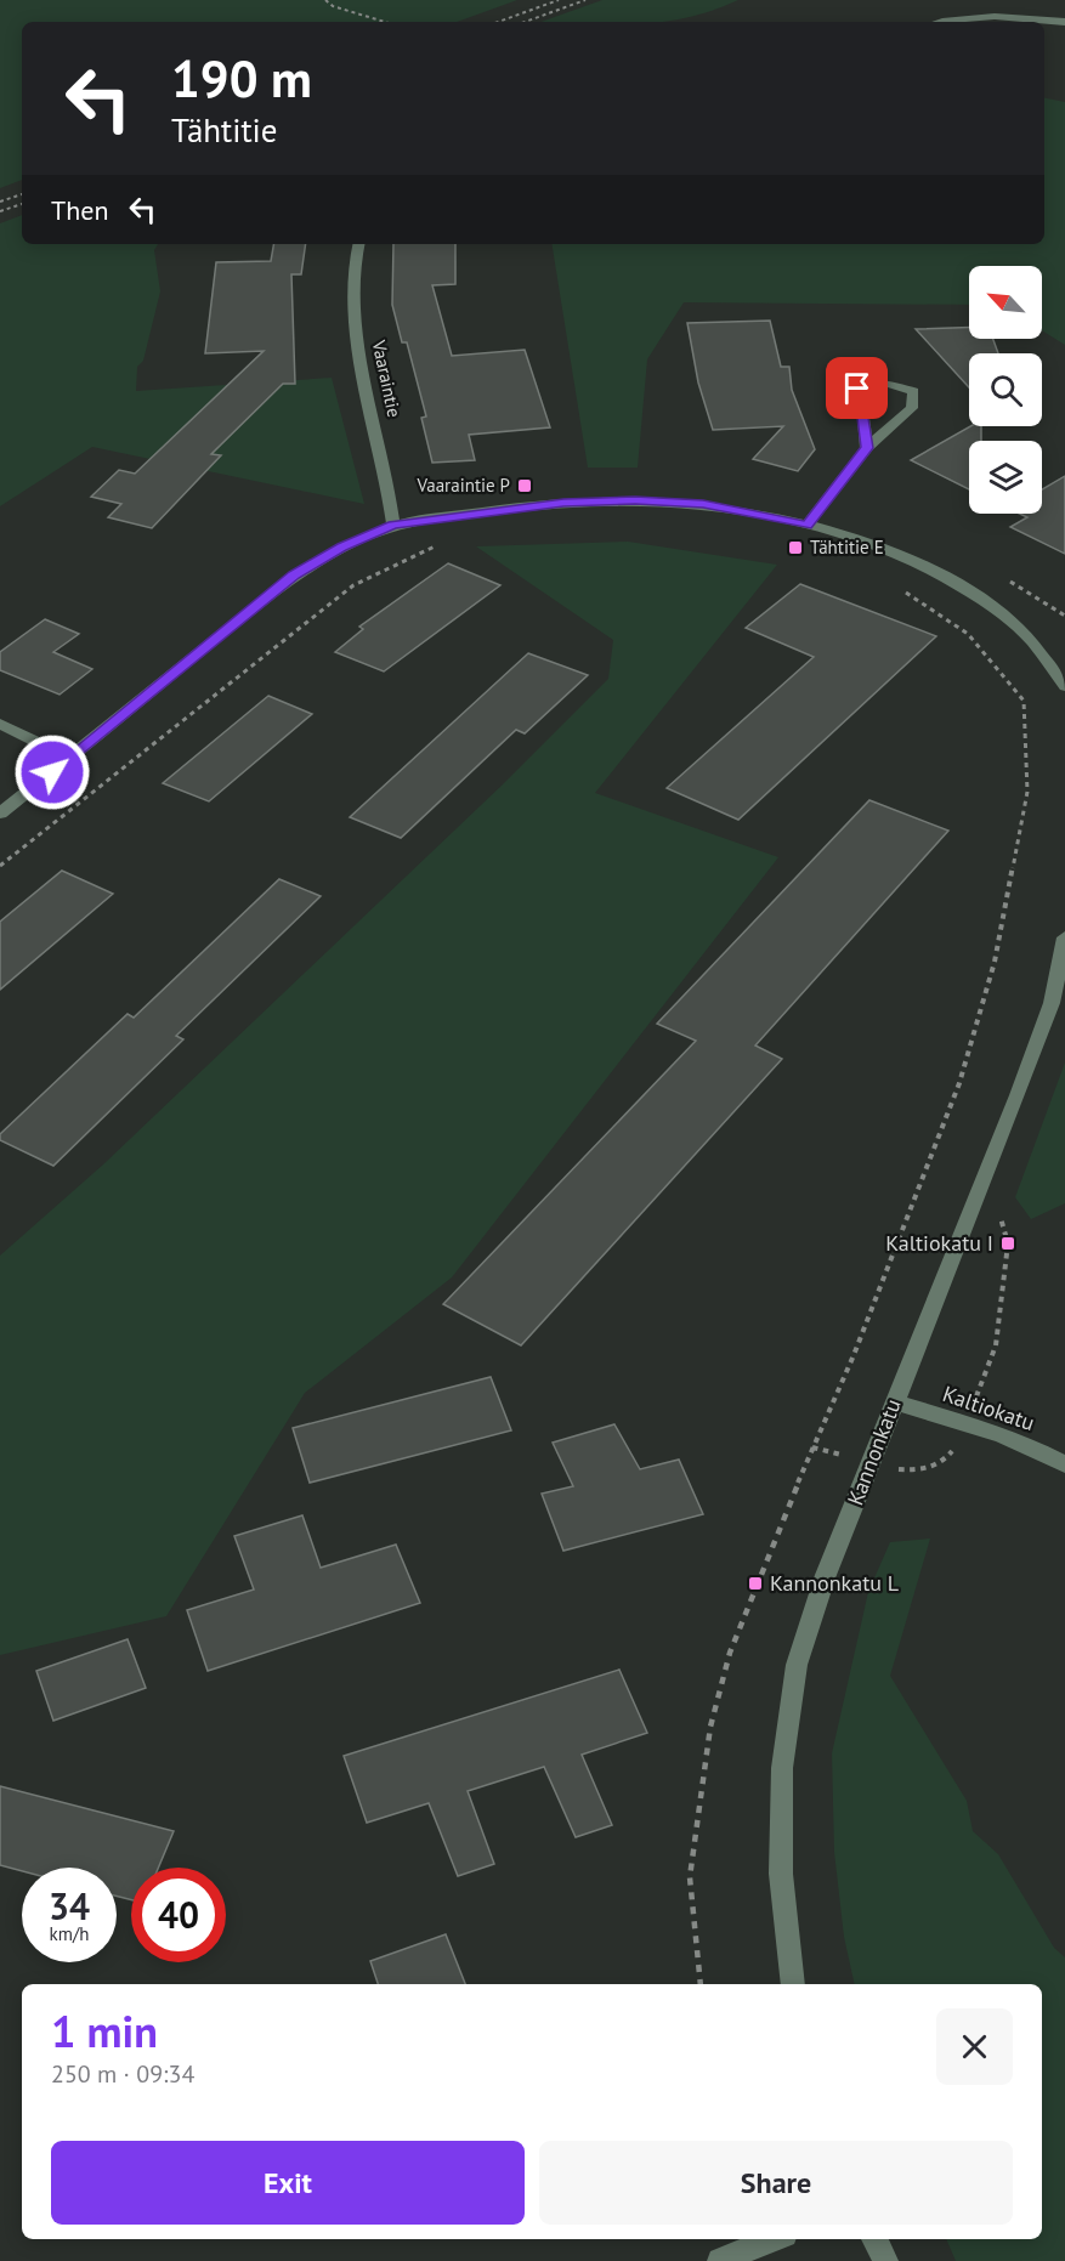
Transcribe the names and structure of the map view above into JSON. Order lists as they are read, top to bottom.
{
  "streets": {
    "street": ["Vaaraintie", "Kaltiokatu", "Kannonkatu"]
  },
  "crossings": [
    ["Kaltiokatu", "Kannonkatu"]
  ],
  "places": {
    "transit": [
      "Vaaraintie P",
      "Tähtitie E",
      "Kaltiokatu I",
      "Kannonkatu L"
    ]
  },
  "north": "top left",
  "page": {
    "turn": ["190 m", "Tähtitie"],
    "then": "Then",
    "speed": "34 km/h",
    "limit": "40",
    "heading": ["1 min", "250 m · 09:34"],
    "buttons": ["Exit", "Share"]
  }
}
